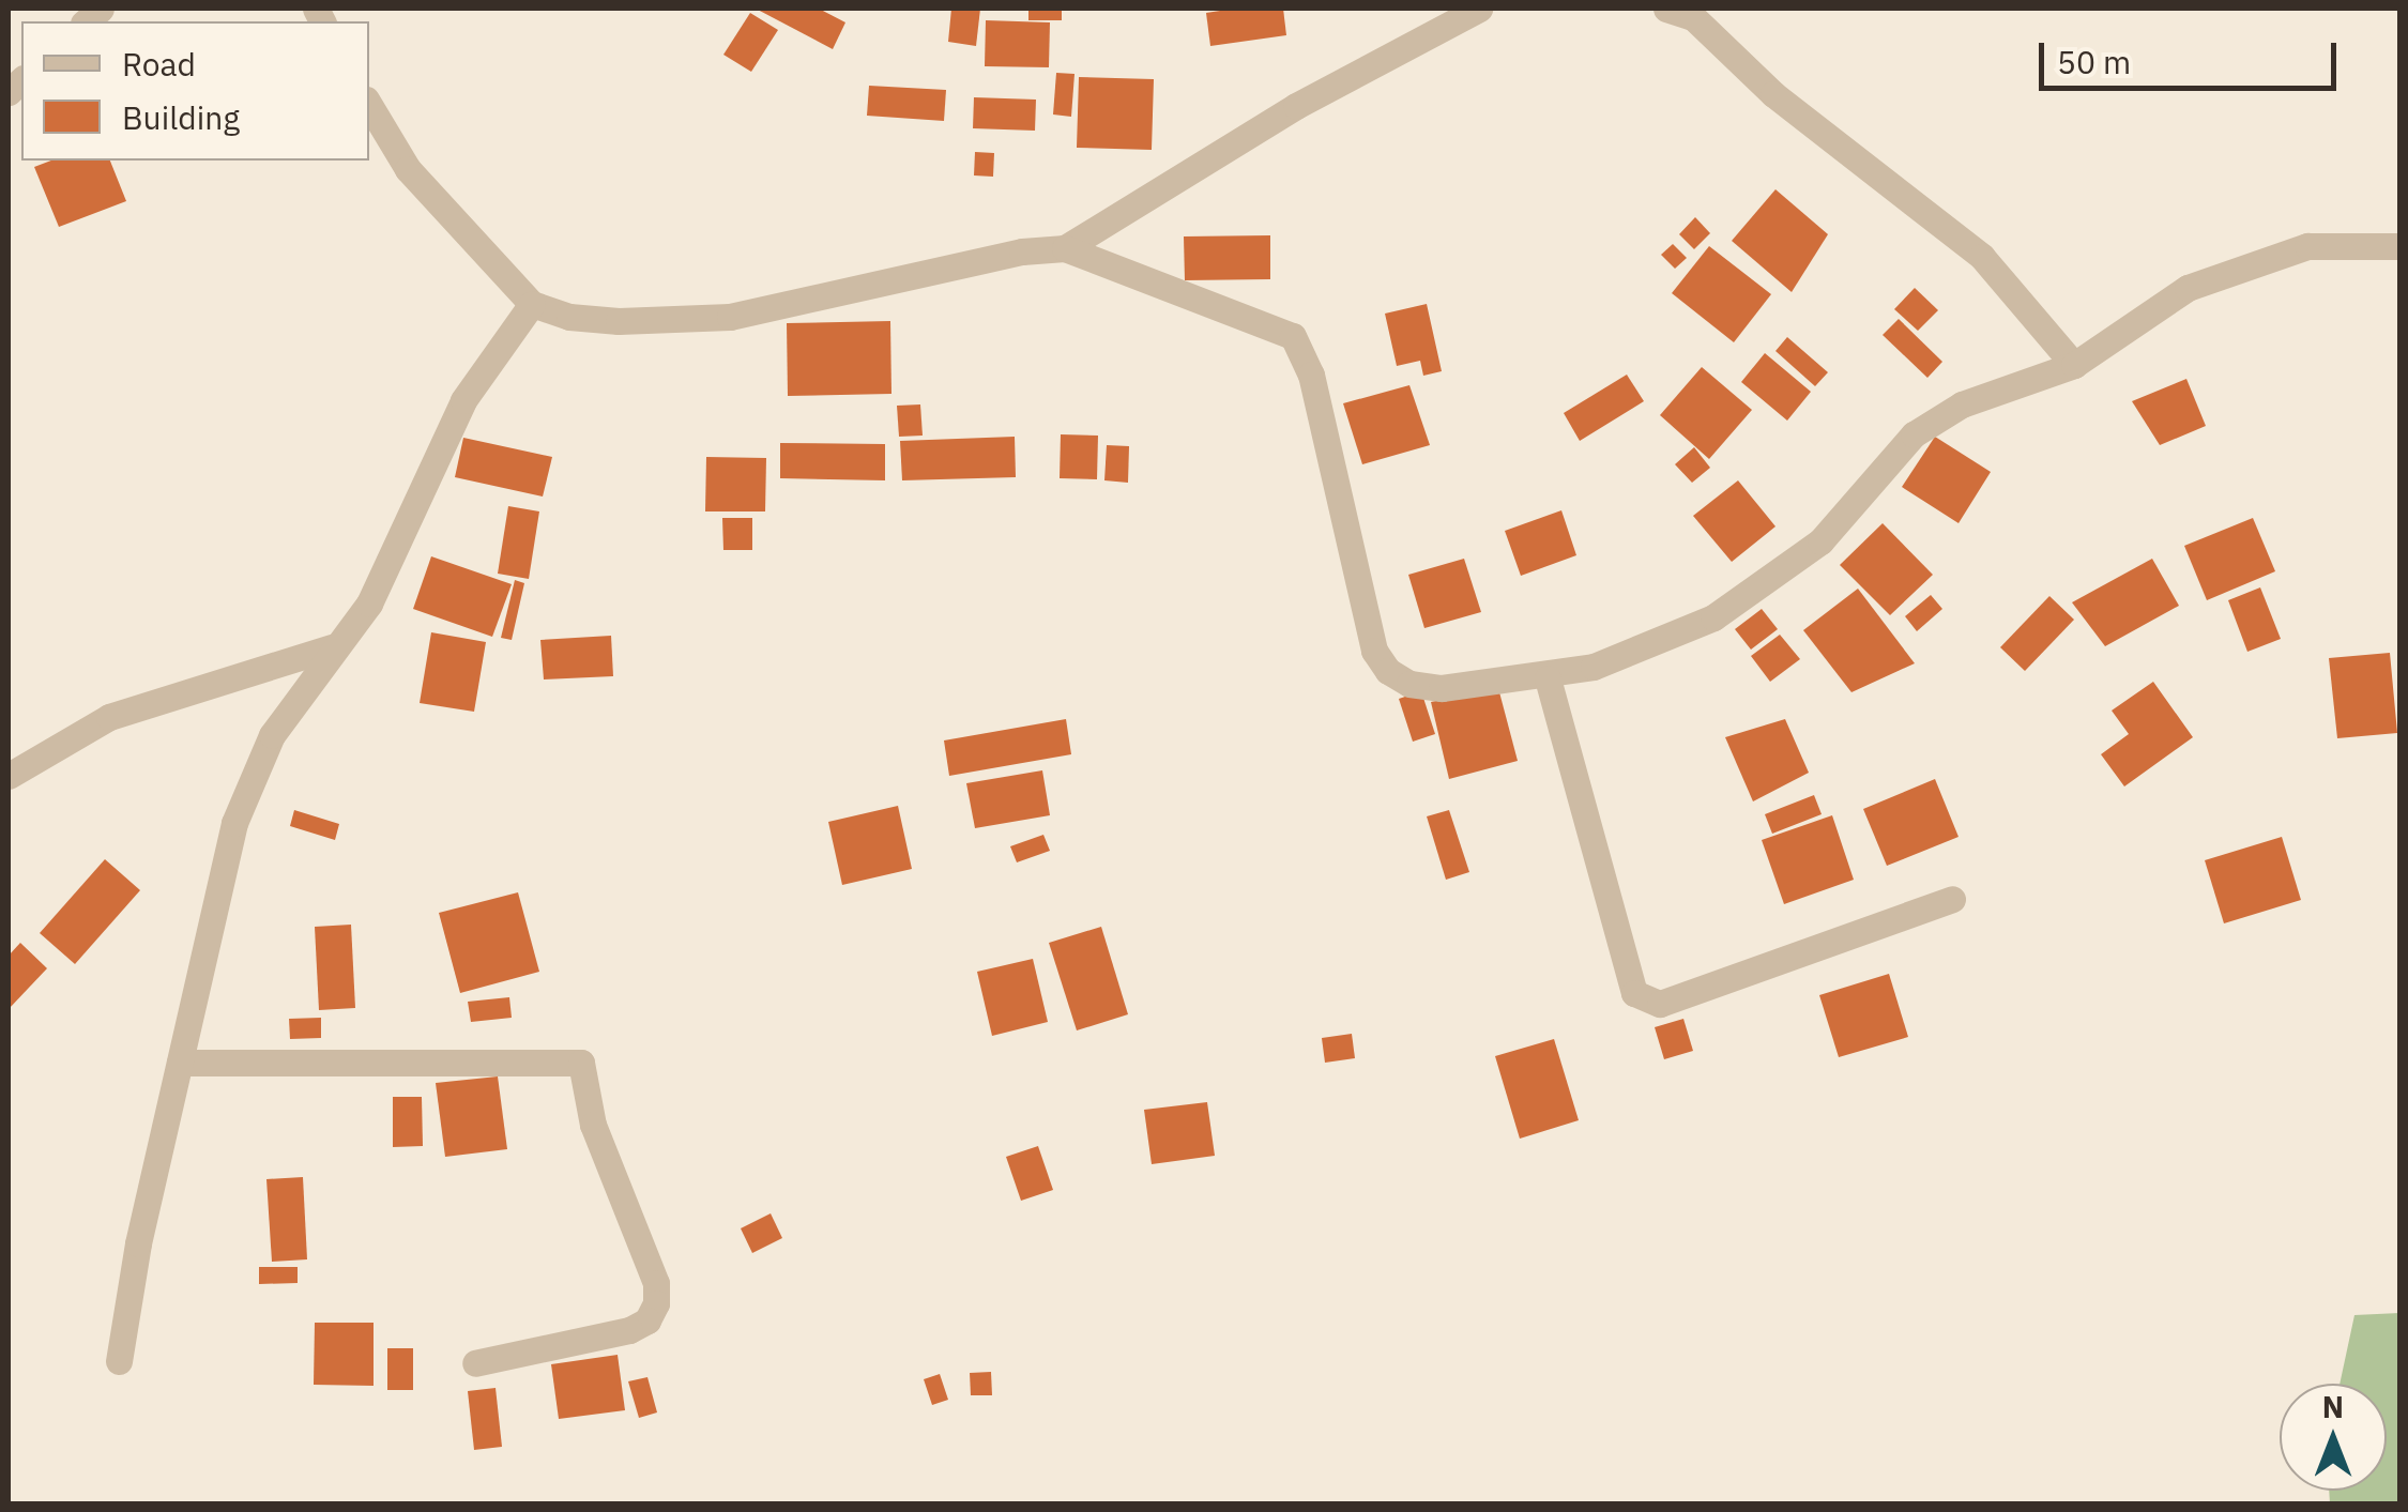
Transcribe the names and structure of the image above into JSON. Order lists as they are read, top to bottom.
{
  "legend": ["Road", "Building"],
  "scale_bar": "50 m",
  "north": "top"
}
